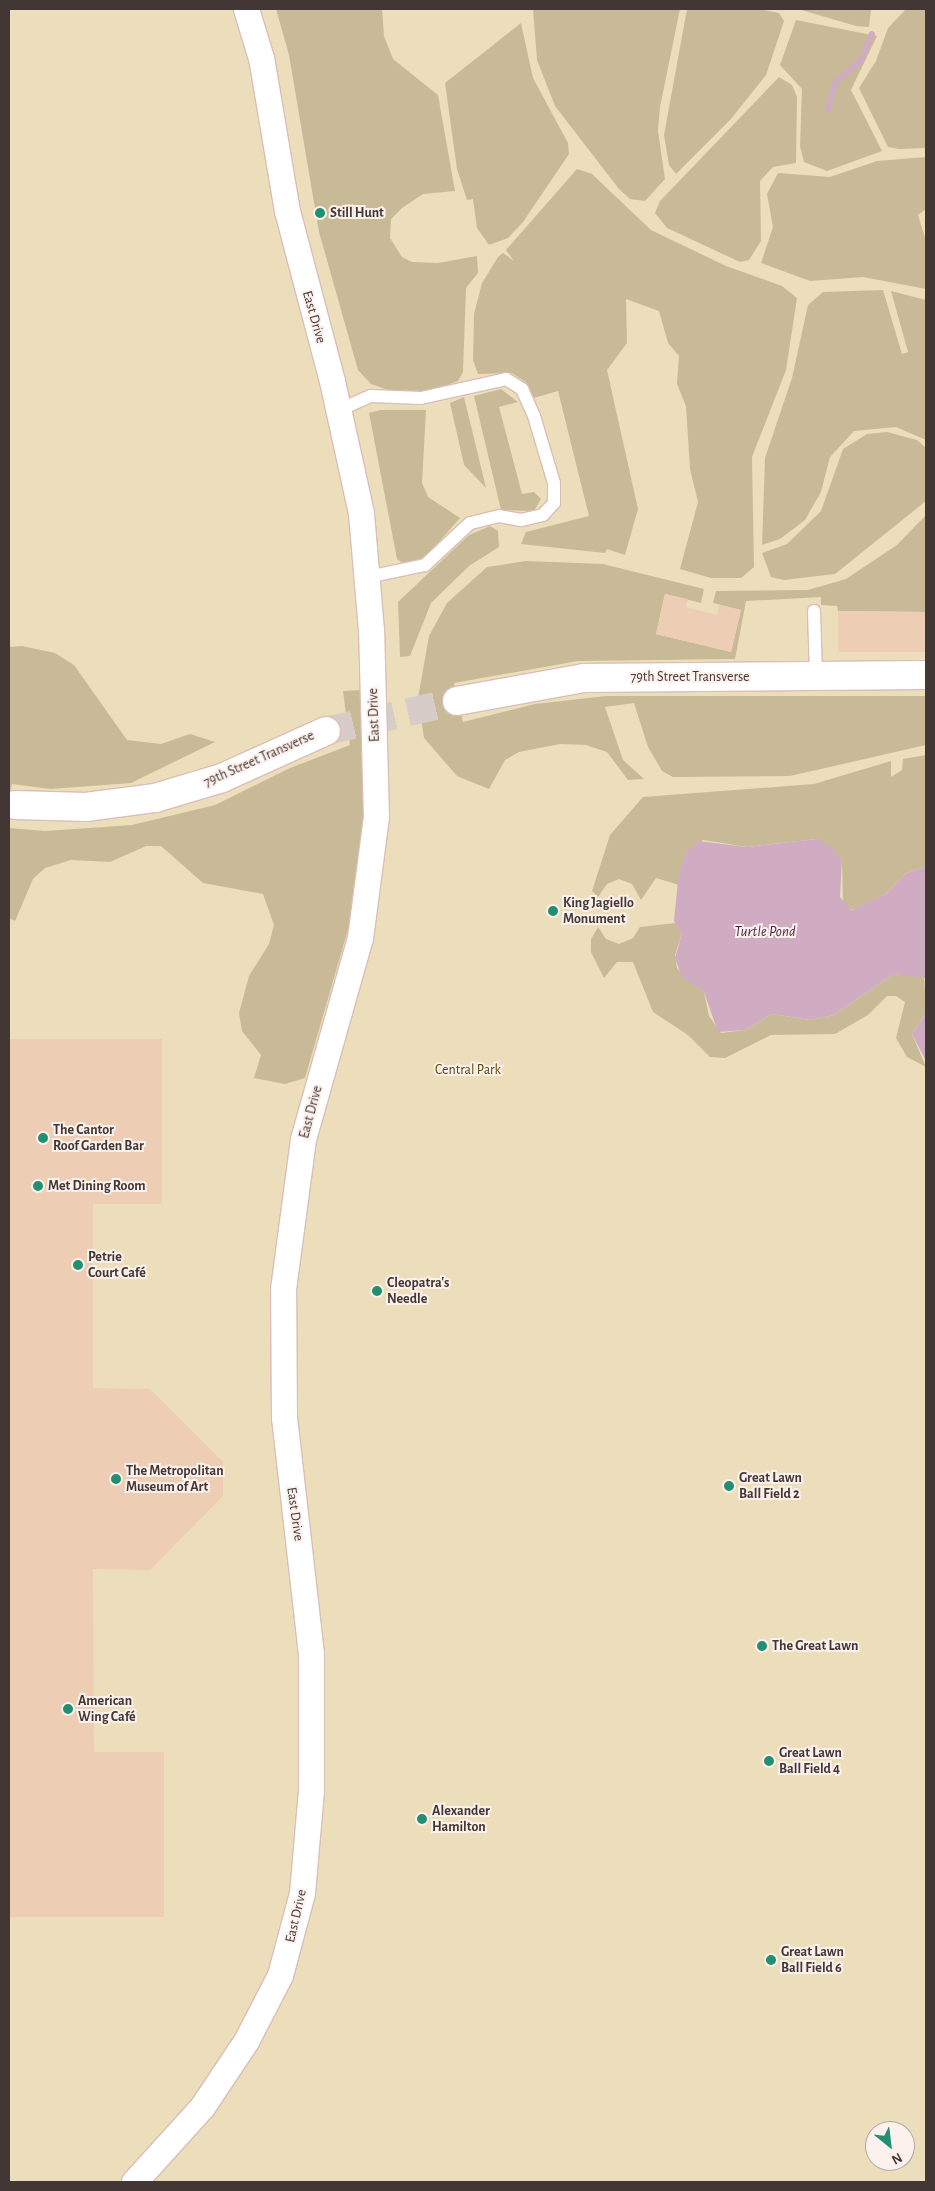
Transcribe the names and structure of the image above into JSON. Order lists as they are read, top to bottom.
{
  "streets": {
    "main road": ["79th Street Transverse"],
    "street": ["East Drive"]
  },
  "water": ["Turtle Pond"],
  "parks": ["Central Park"],
  "places": [
    "Still Hunt",
    "King Jagiello Monument",
    "The Cantor Roof Garden Bar",
    "Met Dining Room",
    "Petrie Court Café",
    "Cleopatra's Needle",
    "The Metropolitan Museum of Art",
    "Great Lawn Ball Field 2",
    "The Great Lawn",
    "American Wing Café",
    "Great Lawn Ball Field 4",
    "Alexander Hamilton",
    "Great Lawn Ball Field 6"
  ],
  "north": "bottom right"
}
